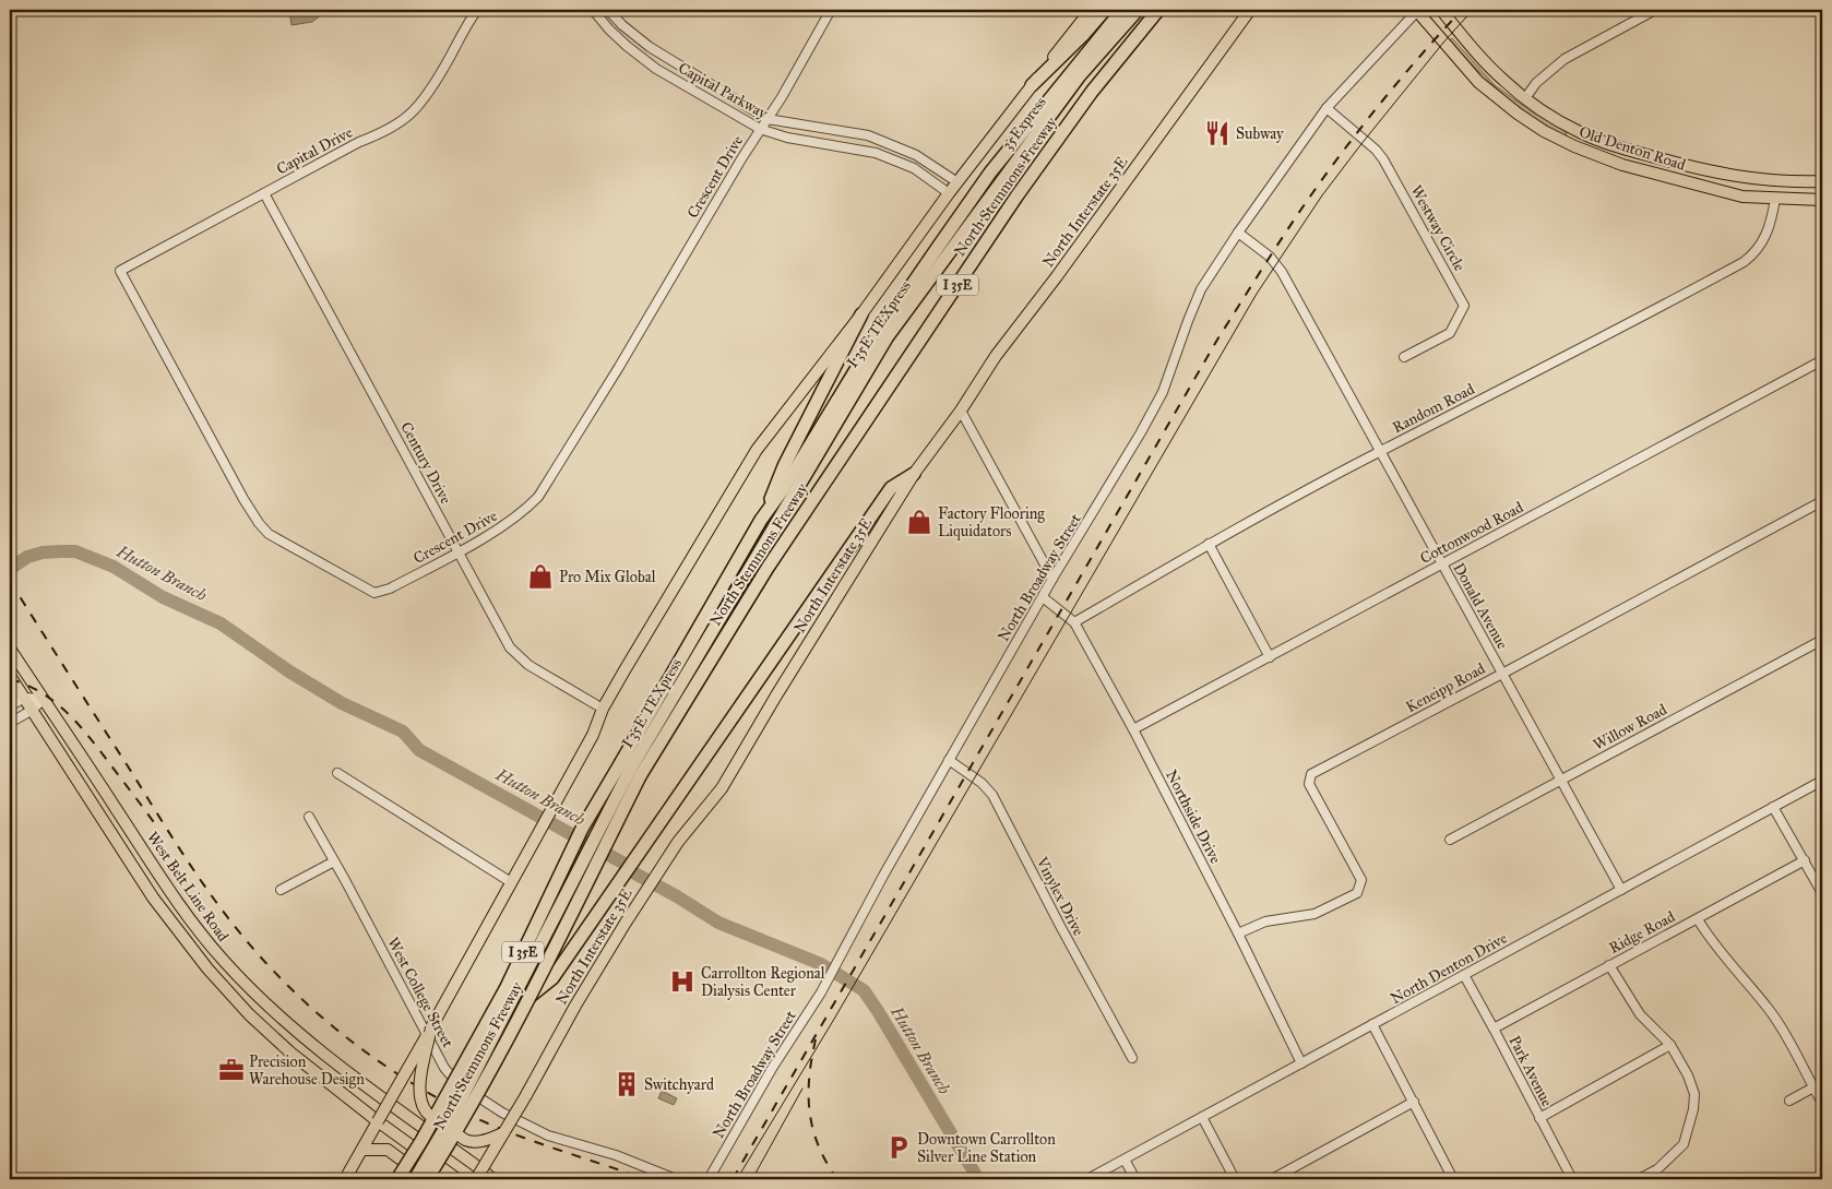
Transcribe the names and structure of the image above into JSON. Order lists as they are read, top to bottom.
{
  "streets": {
    "highway": [
      "35Express",
      "North Stemmons Freeway",
      "I 35E",
      "I 35E TEXpress"
    ],
    "main road": ["Old Denton Road", "North Interstate 35E", "West Belt Line Road"],
    "street": [
      "Capital Parkway",
      "Capital Drive",
      "Crescent Drive",
      "Westway Circle",
      "Random Road",
      "Century Drive",
      "Cottonwood Road",
      "North Broadway Street",
      "Donald Avenue",
      "Keneipp Road",
      "Willow Road",
      "Northside Drive",
      "Vinylex Drive",
      "Ridge Road",
      "North Denton Drive",
      "West College Street",
      "Park Avenue"
    ]
  },
  "crossings": [
    ["Capital Parkway", "Crescent Drive"],
    ["35Express", "I 35E TEXpress"],
    ["Old Denton Road", "Random Road"],
    ["Old Denton Road", "North Broadway Street"],
    ["Capital Drive", "Crescent Drive"],
    ["Capital Drive", "Century Drive"],
    ["Crescent Drive", "Century Drive"],
    ["North Stemmons Freeway", "I 35E TEXpress"],
    ["North Interstate 35E", "West Belt Line Road"],
    ["Westway Circle", "North Broadway Street"],
    ["Random Road", "Donald Avenue"],
    ["Random Road", "Northside Drive"],
    ["Cottonwood Road", "Donald Avenue"],
    ["Cottonwood Road", "Northside Drive"],
    ["North Broadway Street", "Donald Avenue"],
    ["North Broadway Street", "Northside Drive"],
    ["North Broadway Street", "Vinylex Drive"],
    ["Donald Avenue", "Keneipp Road"],
    ["Donald Avenue", "Willow Road"],
    ["Donald Avenue", "North Denton Drive"],
    ["Keneipp Road", "Northside Drive"],
    ["Northside Drive", "North Denton Drive"],
    ["Ridge Road", "Park Avenue"],
    ["North Denton Drive", "Park Avenue"]
  ],
  "water": ["Hutton Branch"],
  "places": {
    "restaurant": ["Subway"],
    "shop": ["Factory Flooring Liquidators", "Pro Mix Global"],
    "hospital": ["Carrollton Regional Dialysis Center"],
    "office": ["Precision Warehouse Design"],
    "building": ["Switchyard"],
    "parking": ["Downtown Carrollton Silver Line Station"]
  }
}
